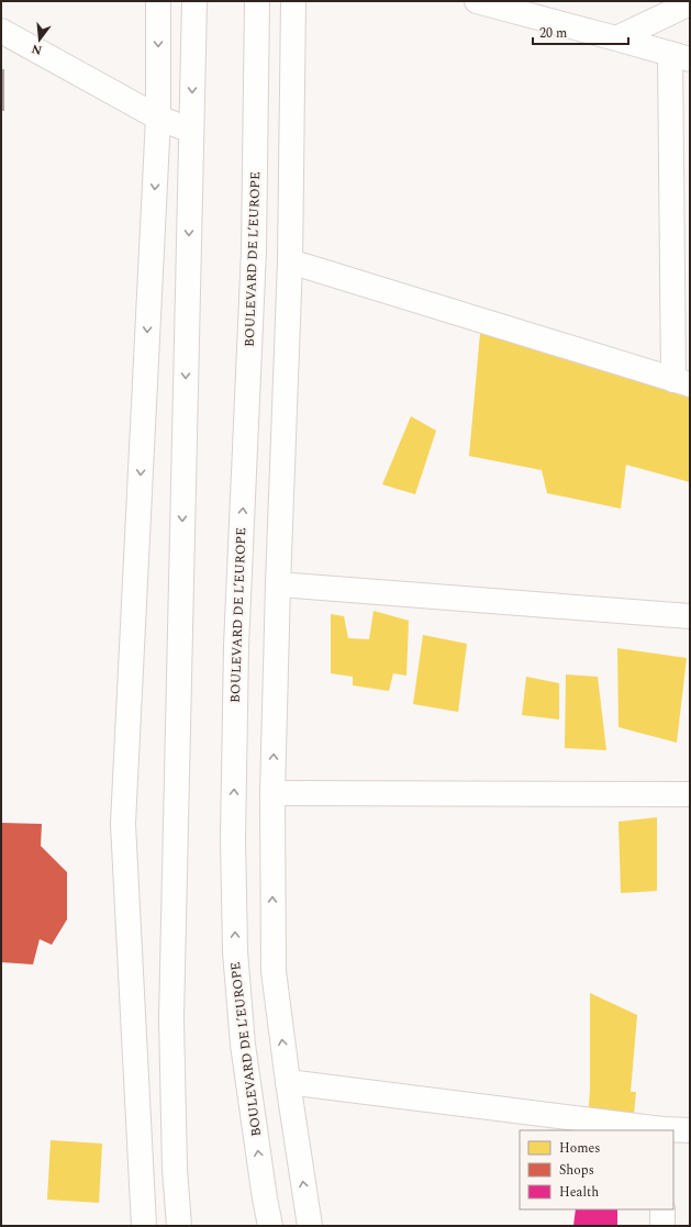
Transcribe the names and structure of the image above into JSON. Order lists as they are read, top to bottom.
{
  "streets": {
    "main road": ["BOULEVARD DE L’EUROPE"]
  },
  "legend": ["Homes", "Shops", "Health"],
  "scale_bar": "20 m",
  "north": "bottom"
}
